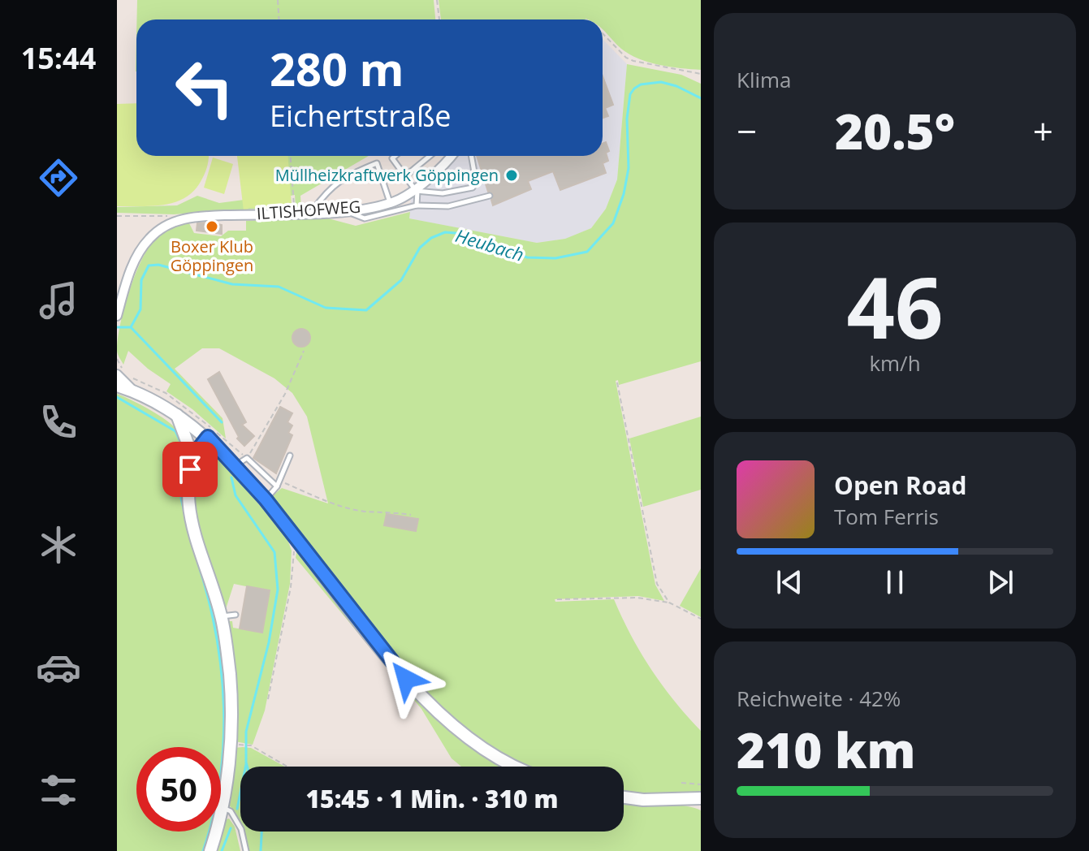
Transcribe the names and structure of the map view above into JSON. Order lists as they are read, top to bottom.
{
  "streets": {
    "street": ["ILTISHOFWEG"]
  },
  "water": ["Heubach"],
  "places": ["Müllheizkraftwerk Göppingen", "Boxer Klub Göppingen"],
  "page": {
    "tabs": "15:44",
    "tile": [
      "Klima",
      ["46", "km/h"],
      ["Reichweite · 42%", "210 km"]
    ],
    "turn": ["280 m", "Eichertstraße"],
    "heat": ["−", "20.5°", "+"],
    "song": ["Open Road", "Tom Ferris"],
    "limit": "50",
    "trip": "15:45 · 1 Min. · 310 m"
  }
}
